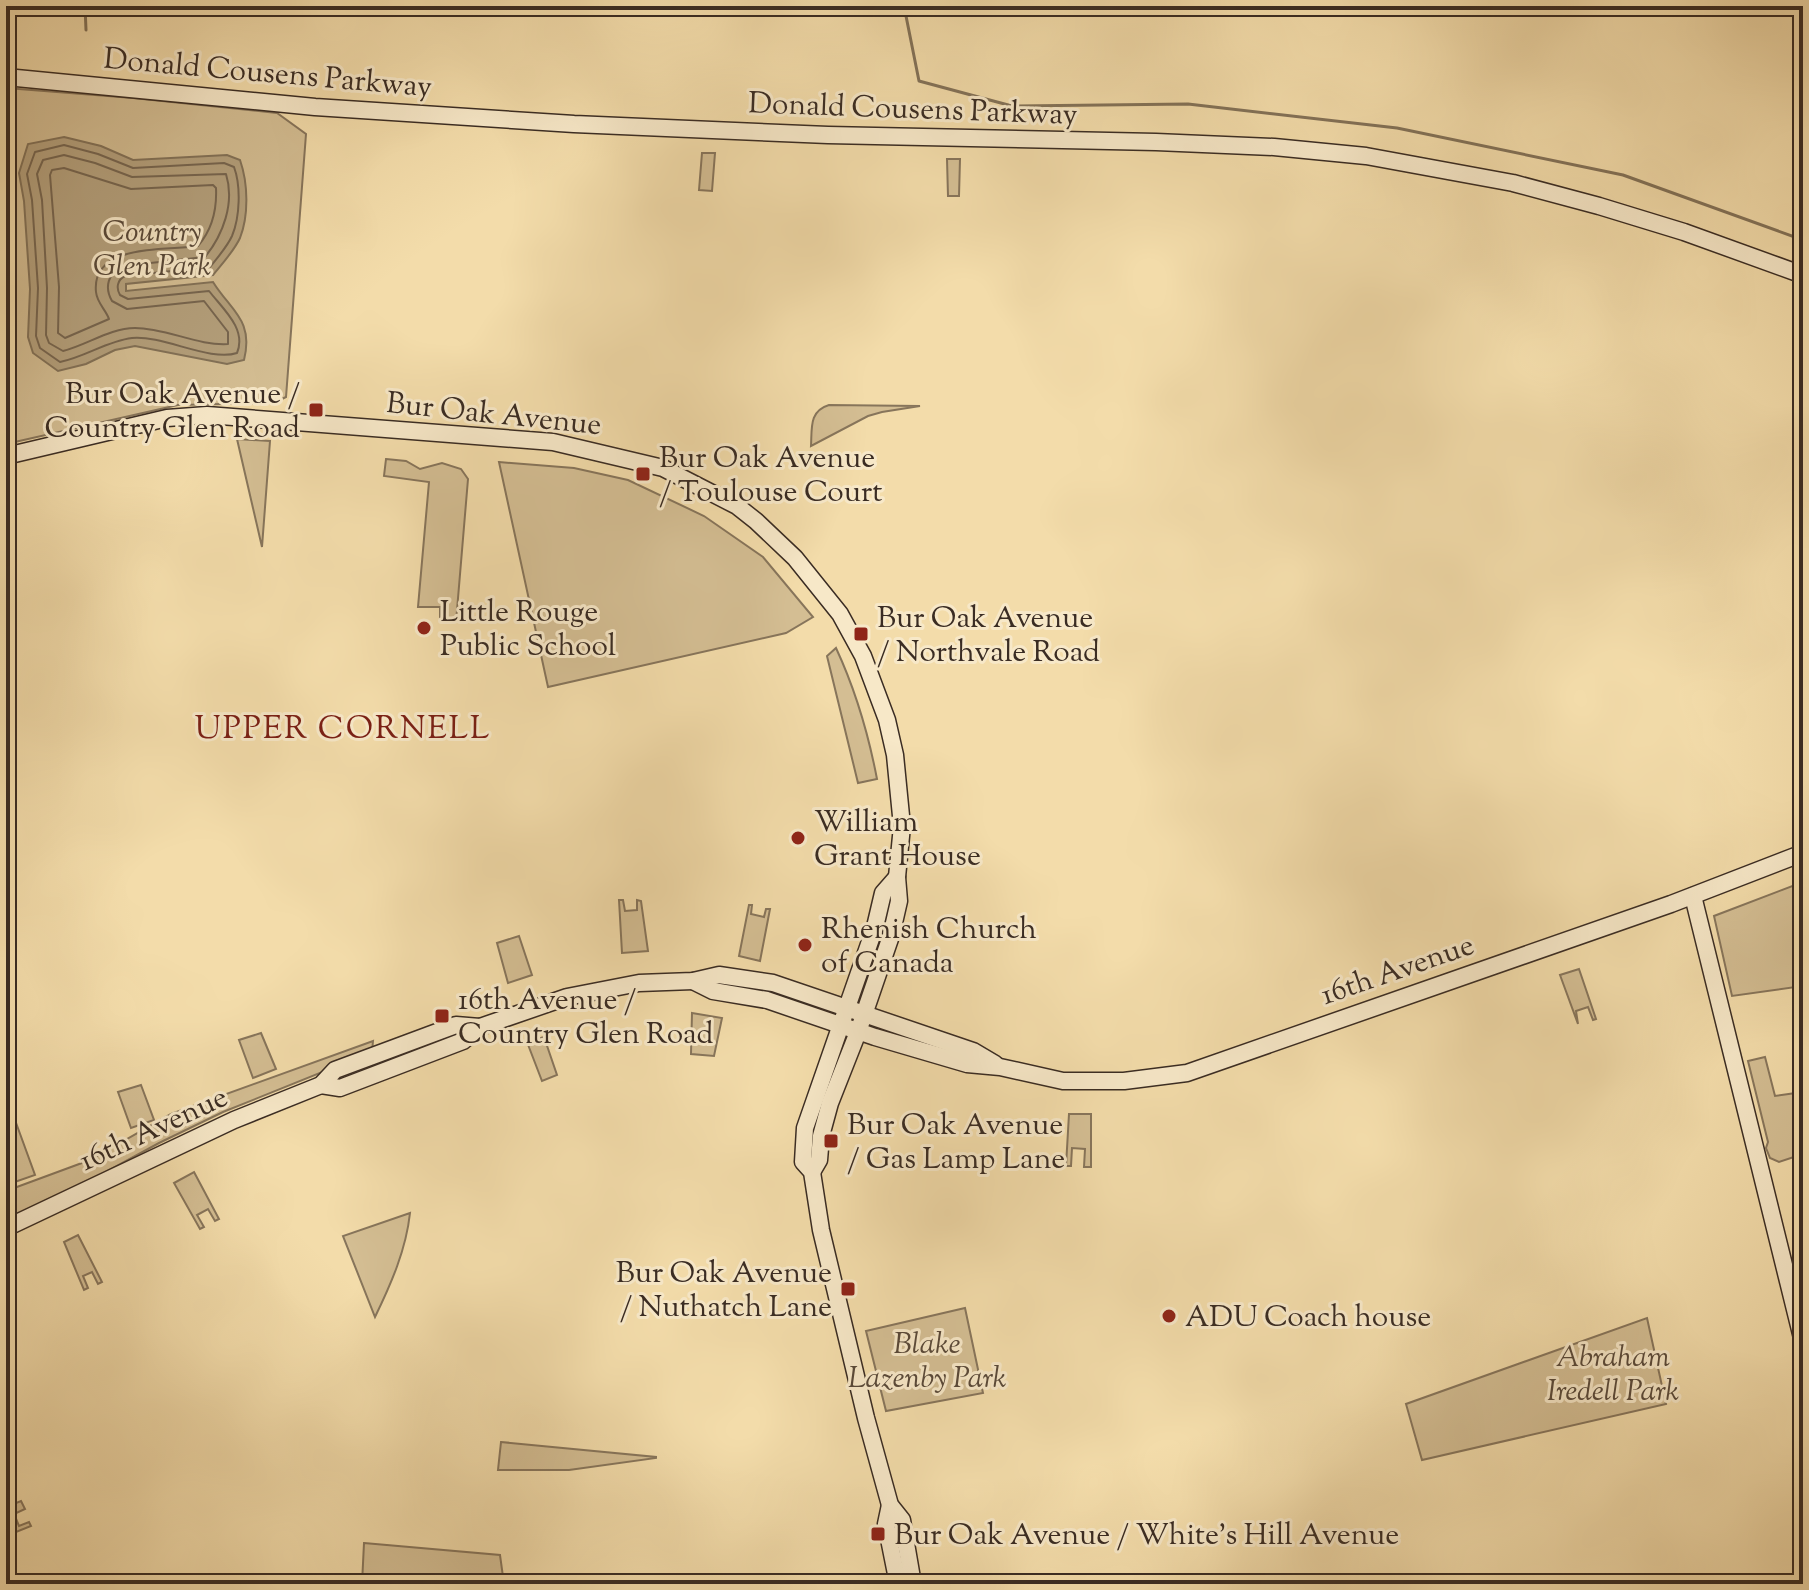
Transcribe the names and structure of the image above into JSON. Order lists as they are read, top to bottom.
{
  "streets": {
    "main road": ["Donald Cousens Parkway", "Bur Oak Avenue", "16th Avenue"]
  },
  "crossings": [
    ["Bur Oak Avenue", "16th Avenue"]
  ],
  "districts": ["UPPER CORNELL"],
  "parks": ["Country Glen Park", "Blake Lazenby Park", "Abraham Iredell Park"],
  "places": {
    "transit": [
      "Bur Oak Avenue / Country Glen Road",
      "Bur Oak Avenue / Toulouse Court",
      "Bur Oak Avenue / Northvale Road",
      "16th Avenue / Country Glen Road",
      "Bur Oak Avenue / Gas Lamp Lane",
      "Bur Oak Avenue / Nuthatch Lane",
      "Bur Oak Avenue / White's Hill Avenue"
    ],
    "other": [
      "Little Rouge Public School",
      "William Grant House",
      "Rhenish Church of Canada",
      "ADU Coach house"
    ]
  }
}
